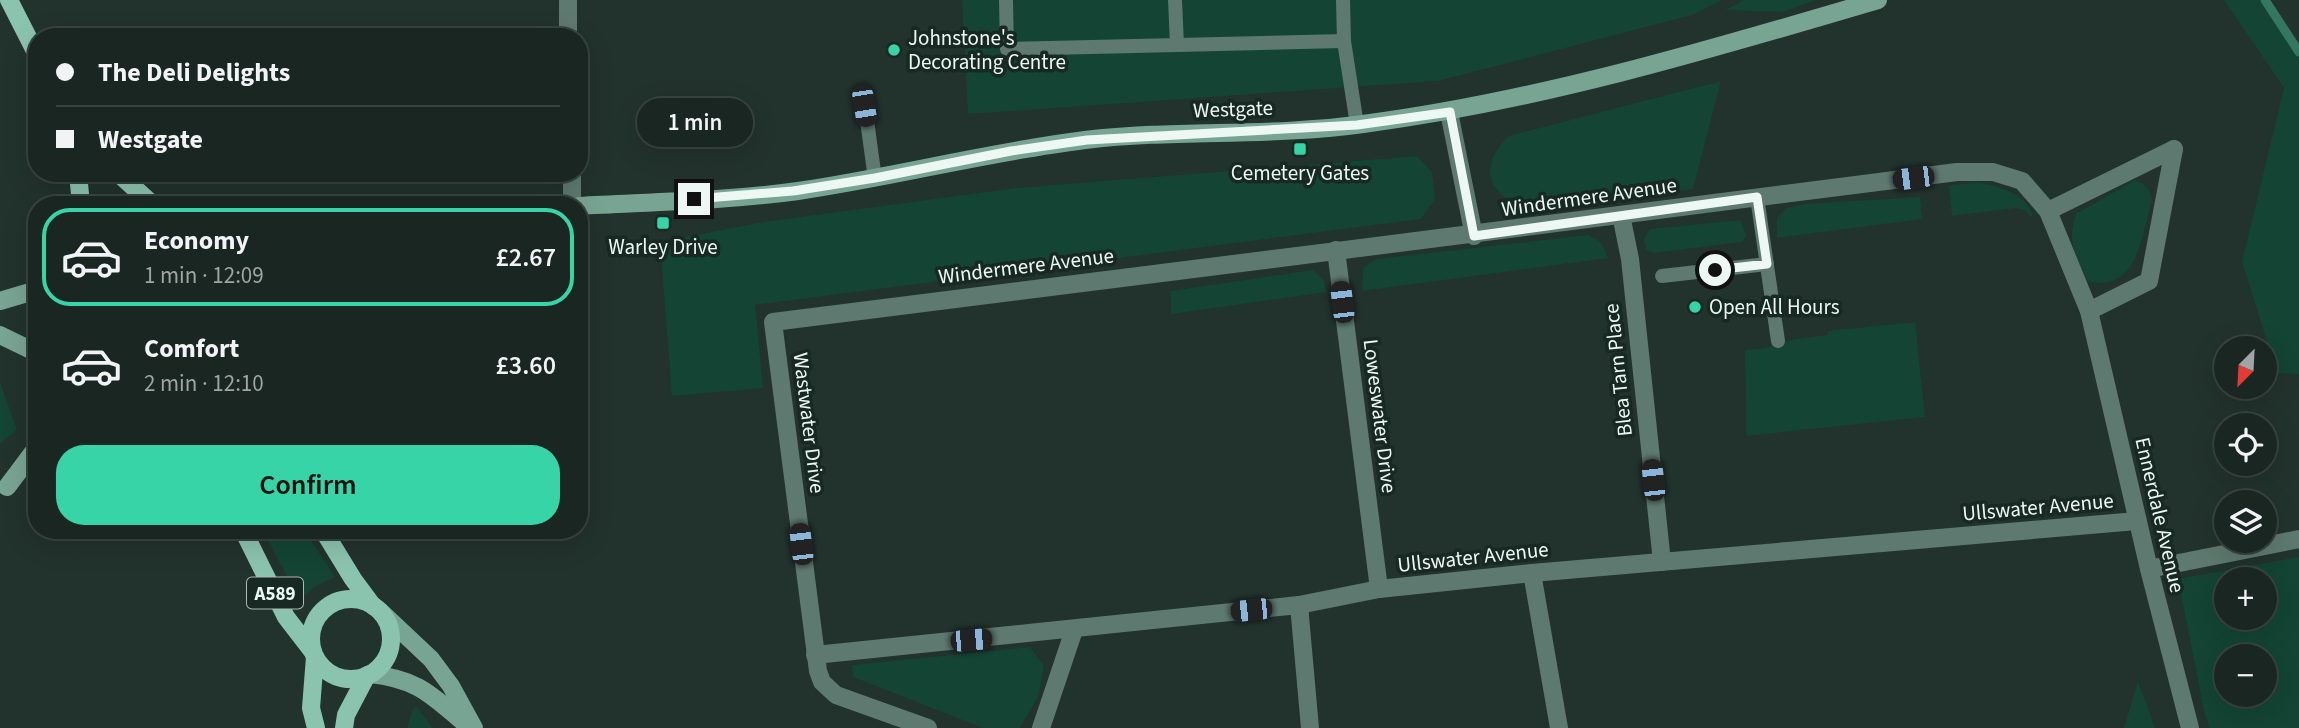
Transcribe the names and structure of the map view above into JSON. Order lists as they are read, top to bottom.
{
  "streets": {
    "main road": ["A589"],
    "street": [
      "Westgate",
      "Windermere Avenue",
      "Blea Tarn Place",
      "Loweswater Drive",
      "Wastwater Drive",
      "Ullswater Avenue",
      "Ennerdale Avenue"
    ]
  },
  "crossings": [
    ["Windermere Avenue", "Blea Tarn Place"],
    ["Windermere Avenue", "Loweswater Drive"],
    ["Windermere Avenue", "Wastwater Drive"],
    ["Windermere Avenue", "Ennerdale Avenue"],
    ["Blea Tarn Place", "Ullswater Avenue"],
    ["Loweswater Drive", "Ullswater Avenue"],
    ["Wastwater Drive", "Ullswater Avenue"],
    ["Ullswater Avenue", "Ennerdale Avenue"]
  ],
  "places": {
    "other": ["Johnstone's Decorating Centre", "Open All Hours"],
    "transit": ["Cemetery Gates", "Warley Drive"]
  },
  "north": "bottom left",
  "page": {
    "banner": ["The Deli Delights", "Westgate"],
    "bubble": "1 min",
    "list": [
      {
        "name": "Economy",
        "note": "1 min · 12:09",
        "value": "£2.67"
      },
      {
        "name": "Comfort",
        "note": "2 min · 12:10",
        "value": "£3.60"
      }
    ],
    "map_buttons": ["+", "−"],
    "buttons": "Confirm"
  }
}
